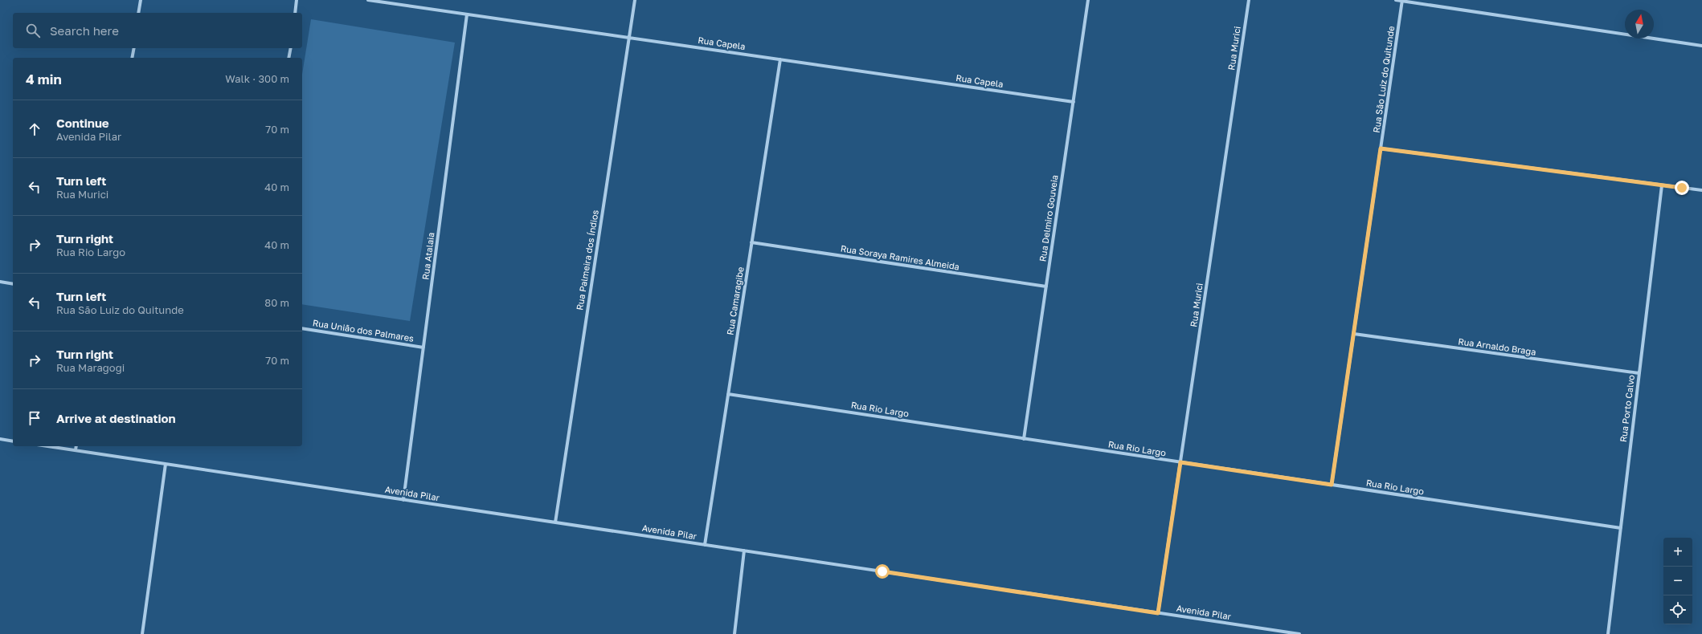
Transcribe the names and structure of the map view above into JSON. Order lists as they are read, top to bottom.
{
  "streets": {
    "street": [
      "Rua Capela",
      "Rua Murici",
      "Rua São Luiz do Quitunde",
      "Rua Delmiro Gouveia",
      "Rua Atalaia",
      "Rua Soraya Ramires Almeida",
      "Rua Palmeira dos Índios",
      "Rua Camaragibe",
      "Rua União dos Palmares",
      "Rua Arnaldo Braga",
      "Rua Porto Calvo",
      "Rua Rio Largo",
      "Avenida Pilar"
    ]
  },
  "crossings": [
    ["Rua Capela", "Rua Delmiro Gouveia"],
    ["Rua Capela", "Rua Atalaia"],
    ["Rua Capela", "Rua Palmeira dos Índios"],
    ["Rua Capela", "Rua Camaragibe"],
    ["Rua Murici", "Rua Rio Largo"],
    ["Rua Murici", "Avenida Pilar"],
    ["Rua São Luiz do Quitunde", "Rua Arnaldo Braga"],
    ["Rua São Luiz do Quitunde", "Rua Rio Largo"],
    ["Rua Delmiro Gouveia", "Rua Soraya Ramires Almeida"],
    ["Rua Delmiro Gouveia", "Rua Rio Largo"],
    ["Rua Atalaia", "Rua União dos Palmares"],
    ["Rua Atalaia", "Avenida Pilar"],
    ["Rua Soraya Ramires Almeida", "Rua Camaragibe"],
    ["Rua Palmeira dos Índios", "Avenida Pilar"],
    ["Rua Camaragibe", "Rua Rio Largo"],
    ["Rua Camaragibe", "Avenida Pilar"],
    ["Rua Arnaldo Braga", "Rua Porto Calvo"],
    ["Rua Porto Calvo", "Rua Rio Largo"]
  ],
  "north": "top",
  "page": {
    "search": "Search here",
    "heading": ["4 min", "Walk · 300 m"],
    "list": [
      ["Continue", "Avenida Pilar", "70 m"],
      ["Turn left", "Rua Murici", "40 m"],
      ["Turn right", "Rua Rio Largo", "40 m"],
      ["Turn left", "Rua São Luiz do Quitunde", "80 m"],
      ["Turn right", "Rua Maragogi", "70 m"],
      "Arrive at destination"
    ],
    "map_buttons": ["+", "−"]
  }
}
